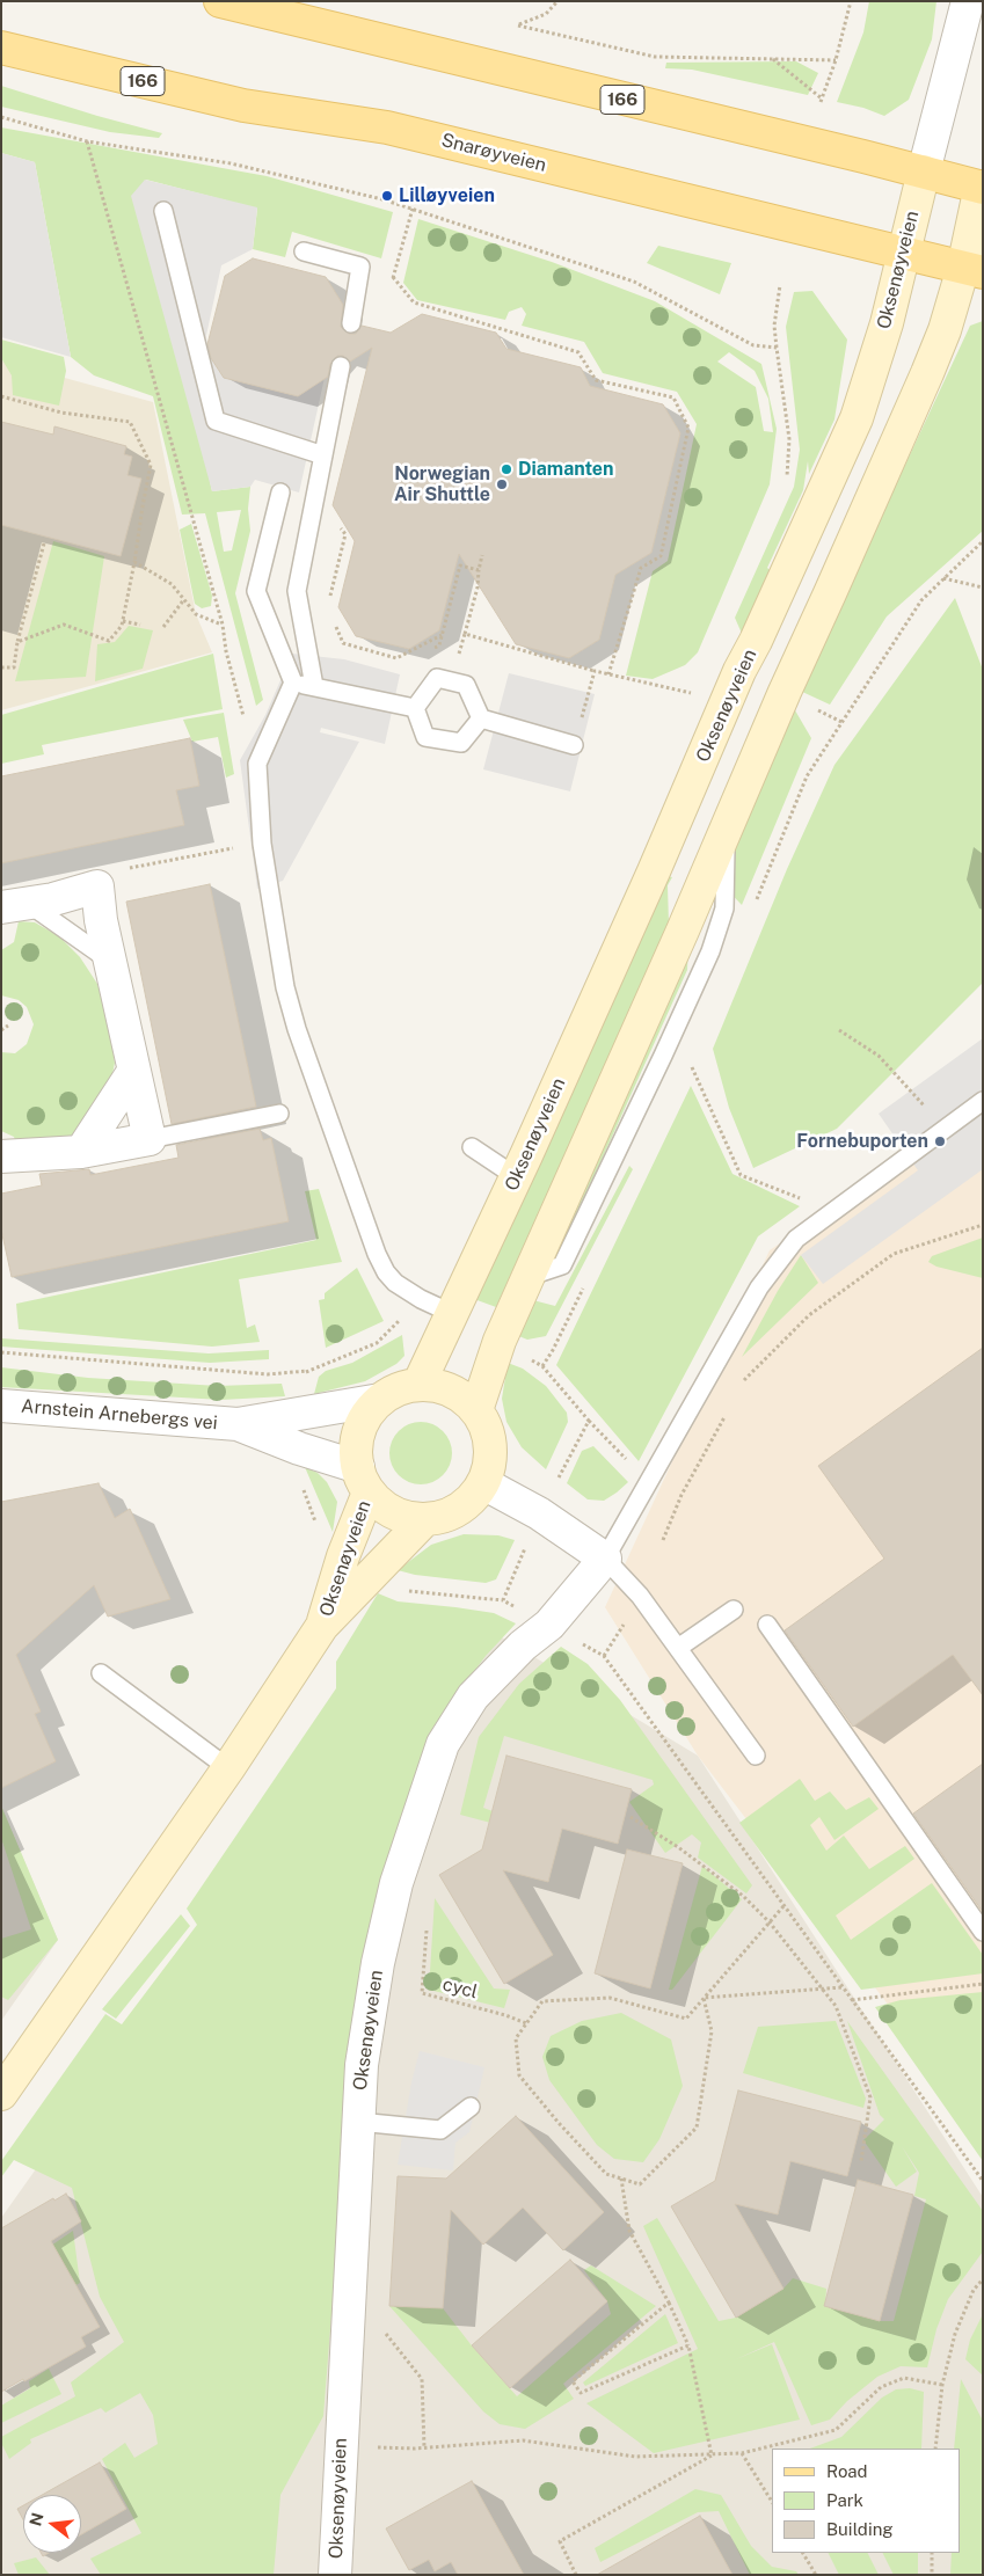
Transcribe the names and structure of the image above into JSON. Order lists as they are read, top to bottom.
{
  "streets": {
    "main road": ["166", "Snarøyveien"],
    "street": ["Oksenøyveien", "Arnstein Arnebergs vei"],
    "path": ["cycl"]
  },
  "crossings": [
    ["166", "Oksenøyveien"],
    ["Snarøyveien", "Oksenøyveien"],
    ["Oksenøyveien", "Arnstein Arnebergs vei"]
  ],
  "places": [
    "Lilløyveien",
    "Diamanten",
    "Norwegian Air Shuttle",
    "Fornebuporten"
  ],
  "legend": ["Road", "Park", "Building"],
  "north": "left"
}
